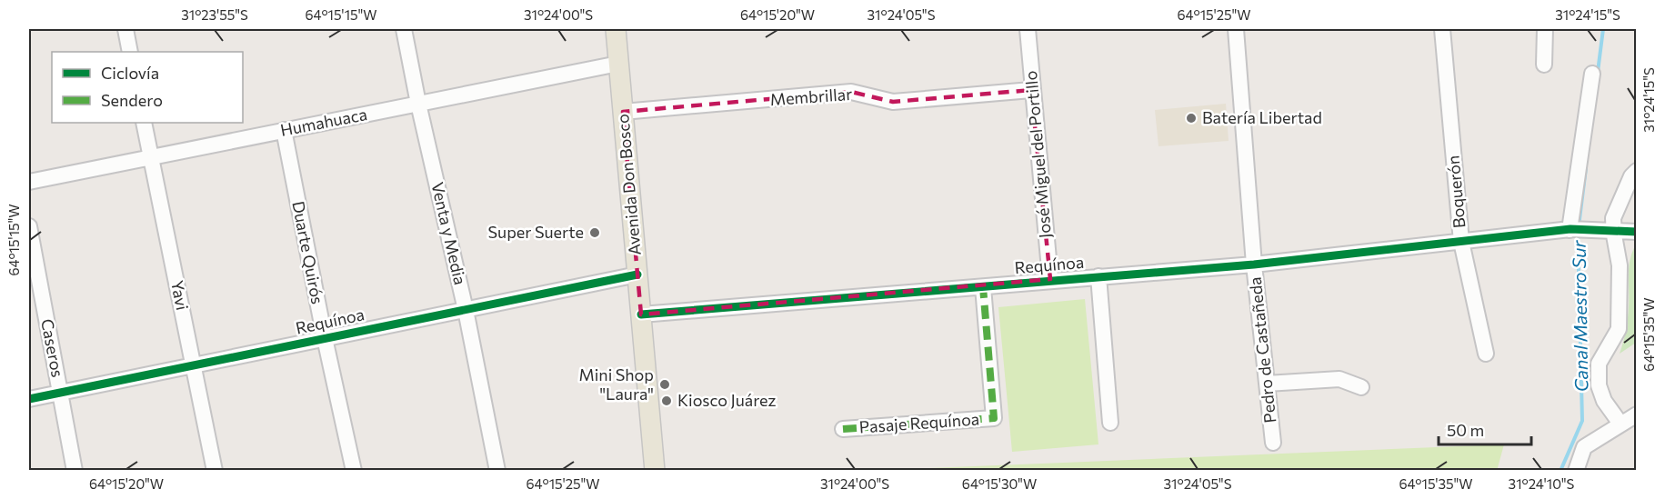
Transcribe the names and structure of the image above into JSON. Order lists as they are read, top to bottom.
{
  "streets": {
    "main road": ["Avenida Don Bosco"],
    "street": [
      "Membrillar",
      "Humahuaca",
      "José Miguel del Portillo",
      "Boquerón",
      "Venta y Media",
      "Duarte Quirós",
      "Requínoa",
      "Yavi",
      "Caseros",
      "Pedro de Castañeda",
      "Pasaje Requínoa"
    ]
  },
  "crossings": [
    ["Membrillar", "José Miguel del Portillo"],
    ["Membrillar", "Avenida Don Bosco"],
    ["Humahuaca", "Avenida Don Bosco"],
    ["Humahuaca", "Venta y Media"],
    ["Humahuaca", "Duarte Quirós"],
    ["Humahuaca", "Yavi"],
    ["José Miguel del Portillo", "Requínoa"],
    ["Avenida Don Bosco", "Requínoa"],
    ["Boquerón", "Requínoa"],
    ["Venta y Media", "Requínoa"],
    ["Duarte Quirós", "Requínoa"],
    ["Requínoa", "Yavi"],
    ["Requínoa", "Caseros"],
    ["Requínoa", "Pedro de Castañeda"],
    ["Requínoa", "Pasaje Requínoa"]
  ],
  "water": ["Canal Maestro Sur"],
  "places": [
    "Batería Libertad",
    "Super Suerte",
    "Mini Shop \"Laura\"",
    "Kiosco Juárez"
  ],
  "legend": ["Ciclovía", "Sendero"],
  "scale_bar": "50 m",
  "coordinates": [
    "31°23'55\"S",
    "64°15'15\"W",
    "31°24'00\"S",
    "64°15'20\"W",
    "31°24'05\"S",
    "64°15'25\"W",
    "31°24'15\"S",
    "64°15'35\"W",
    "64°15'30\"W",
    "31°24'10\"S"
  ]
}
